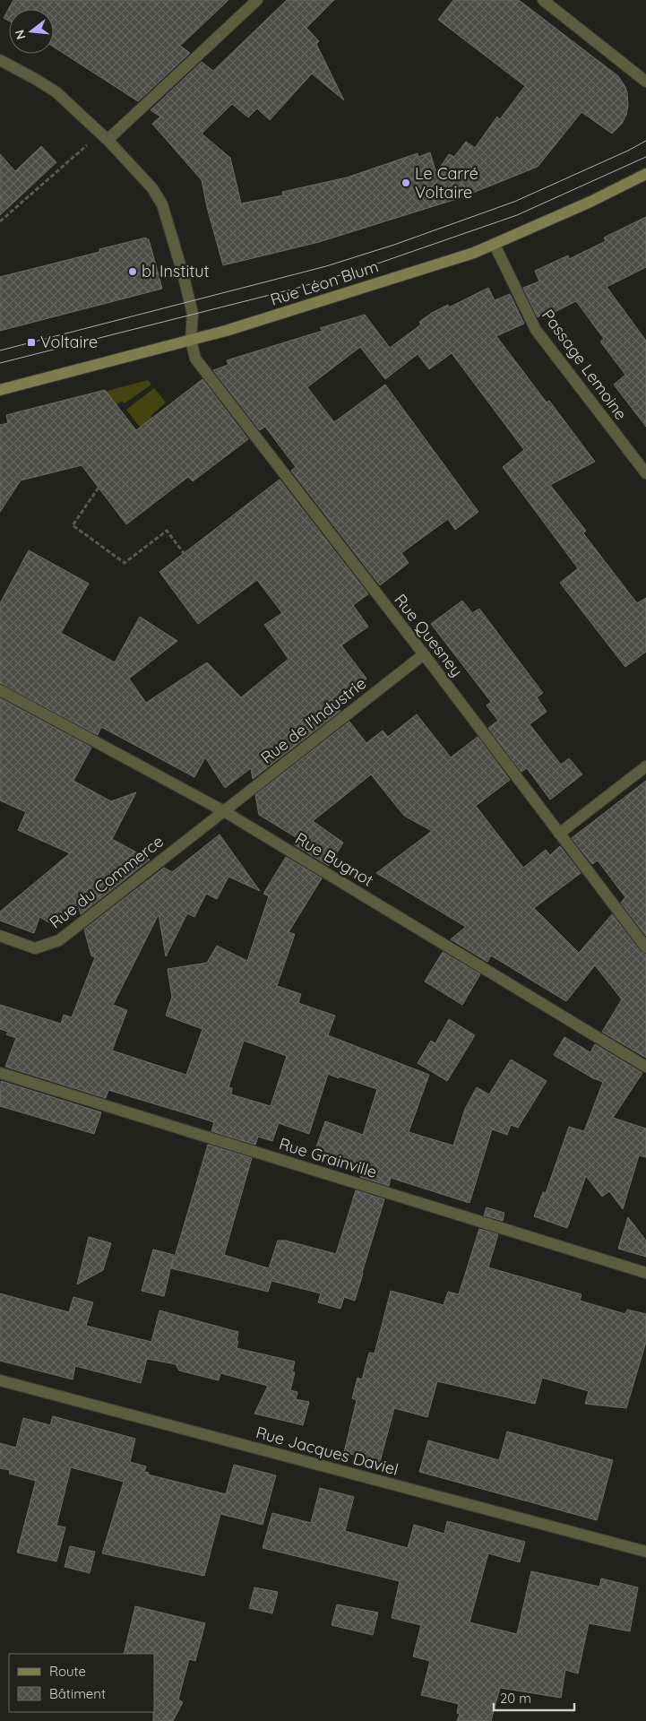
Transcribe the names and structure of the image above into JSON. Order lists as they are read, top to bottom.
{
  "streets": {
    "street": [
      "Rue Léon Blum",
      "Passage Lemoine",
      "Rue Quesney",
      "Rue de l'Industrie",
      "Rue Bugnot",
      "Rue du Commerce",
      "Rue Grainville",
      "Rue Jacques Daviel"
    ]
  },
  "crossings": [
    ["Rue Léon Blum", "Passage Lemoine"],
    ["Rue Léon Blum", "Rue Quesney"],
    ["Rue Quesney", "Rue de l'Industrie"],
    ["Rue de l'Industrie", "Rue Bugnot"],
    ["Rue de l'Industrie", "Rue du Commerce"],
    ["Rue Bugnot", "Rue du Commerce"]
  ],
  "places": {
    "other": ["Le Carré Voltaire", "bl Institut"],
    "transit": ["Voltaire"]
  },
  "legend": ["Route", "Bâtiment"],
  "scale_bar": "20 m",
  "north": "left"
}
